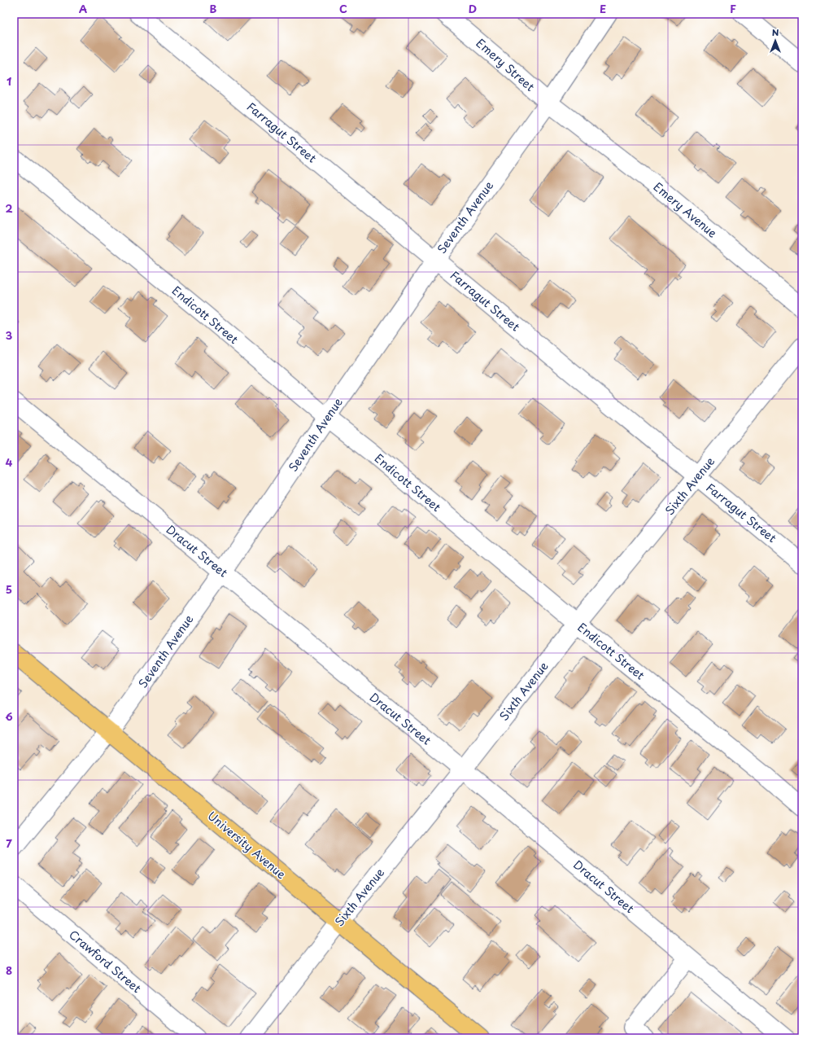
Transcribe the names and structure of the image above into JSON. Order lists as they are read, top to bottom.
{
  "streets": {
    "main road": ["University Avenue"],
    "street": [
      "Emery Street",
      "Farragut Street",
      "Emery Avenue",
      "Seventh Avenue",
      "Endicott Street",
      "Sixth Avenue",
      "Dracut Street",
      "Crawford Street"
    ]
  },
  "crossings": [
    ["Emery Street", "Emery Avenue"],
    ["Emery Street", "Seventh Avenue"],
    ["Farragut Street", "Seventh Avenue"],
    ["Farragut Street", "Sixth Avenue"],
    ["Seventh Avenue", "Endicott Street"],
    ["Seventh Avenue", "Dracut Street"],
    ["Seventh Avenue", "University Avenue"],
    ["Endicott Street", "Sixth Avenue"],
    ["Sixth Avenue", "Dracut Street"],
    ["Sixth Avenue", "University Avenue"]
  ],
  "north": "top",
  "grid": {
    "columns": [
      "A",
      "B",
      "C",
      "D",
      "E",
      "F"
    ],
    "rows": [
      "1",
      "2",
      "3",
      "4",
      "5",
      "6",
      "7",
      "8"
    ]
  }
}
